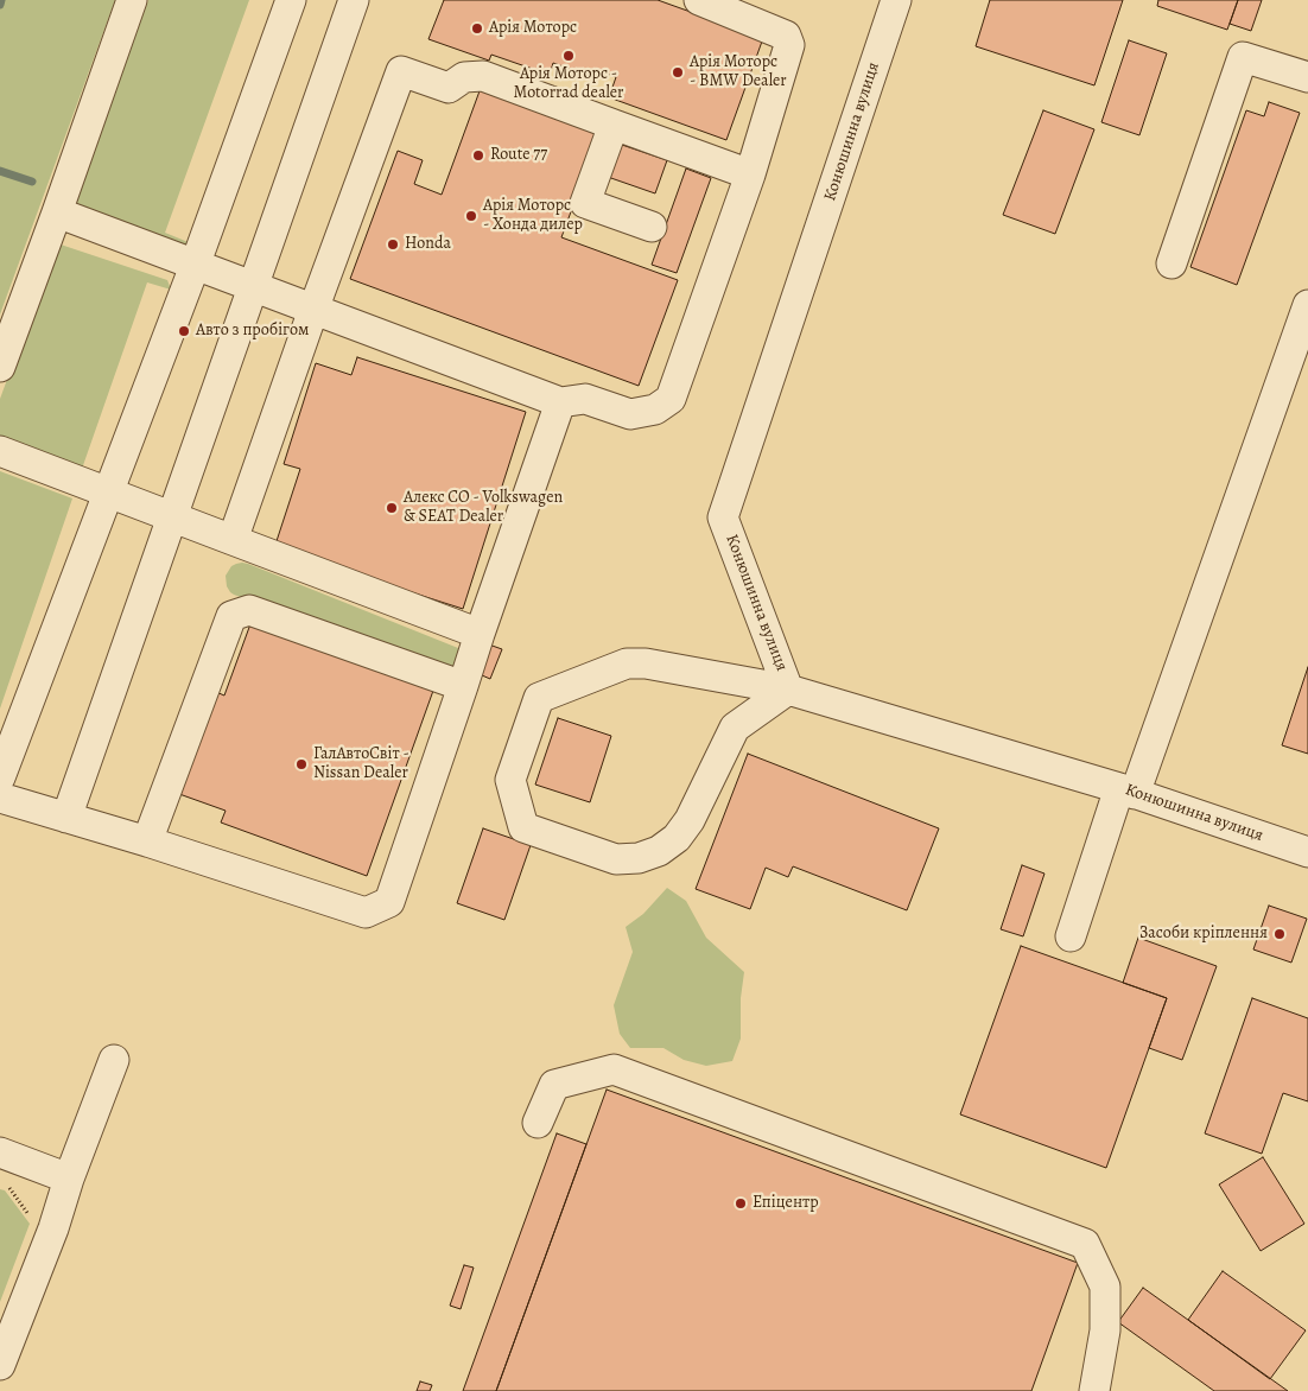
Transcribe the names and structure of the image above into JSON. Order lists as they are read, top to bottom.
{
  "streets": {
    "street": ["Конюшинна вулиця"]
  },
  "places": [
    "Арія Моторс",
    "Арія Моторс - Motorrad dealer",
    "Арія Моторс - BMW Dealer",
    "Route 77",
    "Арія Моторс - Хонда дилер",
    "Honda",
    "Авто з пробігом",
    "Алекс CO - Volkswagen & SEAT Dealer",
    "ГалАвтоСвіт - Nissan Dealer",
    "Засоби кріплення",
    "Епіцентр"
  ]
}
